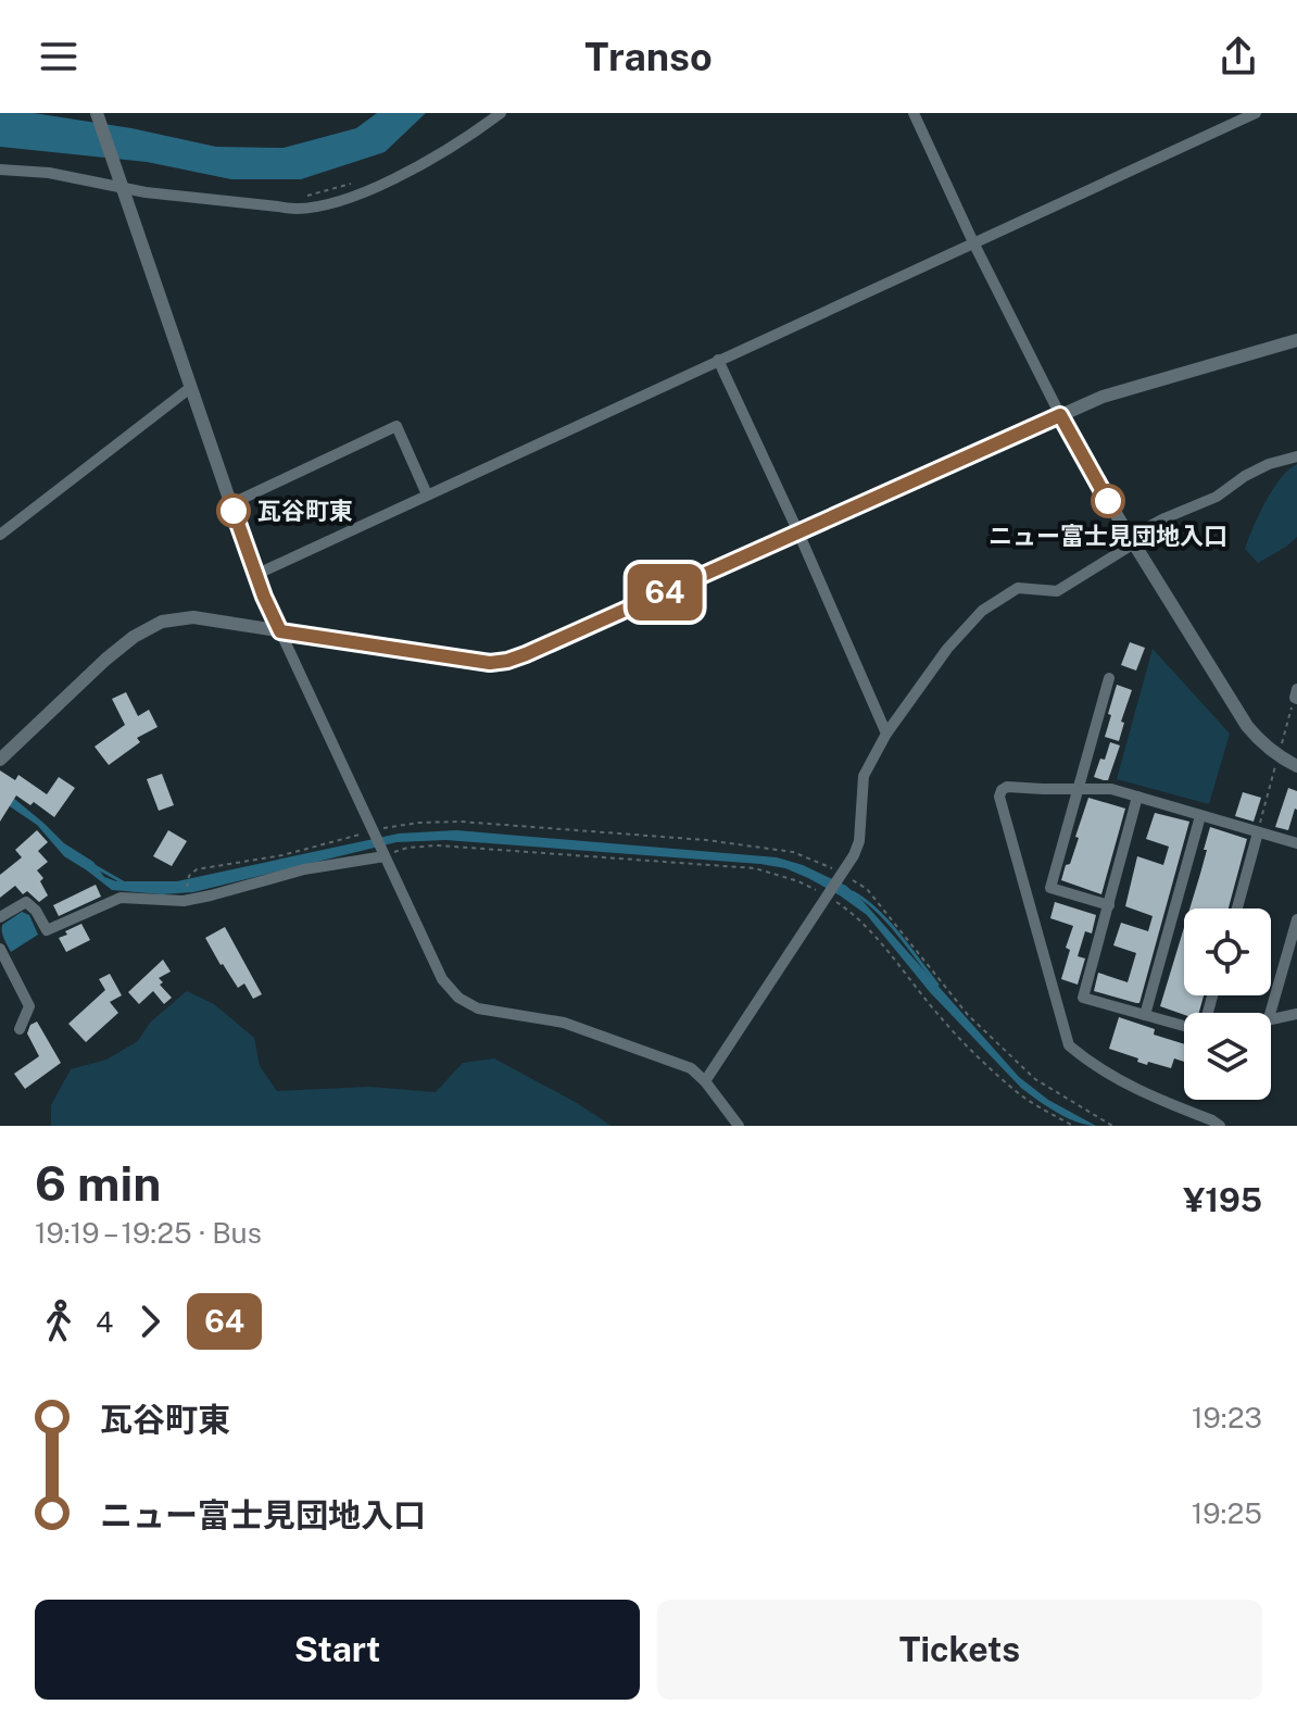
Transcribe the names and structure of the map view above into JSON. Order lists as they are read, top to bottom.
{
  "places": ["ニュー富士見団地入口", "瓦谷町東"],
  "lines": ["bus line 64"],
  "page": {
    "header": "Transo",
    "on_map": "64",
    "heading": ["6 min", "19:19 – 19:25 · Bus", "¥195"],
    "legs": ["4", "64"],
    "list": [
      {
        "name": "瓦谷町東",
        "value": "19:23"
      },
      {
        "name": "ニュー富士見団地入口",
        "value": "19:25"
      }
    ],
    "buttons": ["Start", "Tickets"]
  }
}
